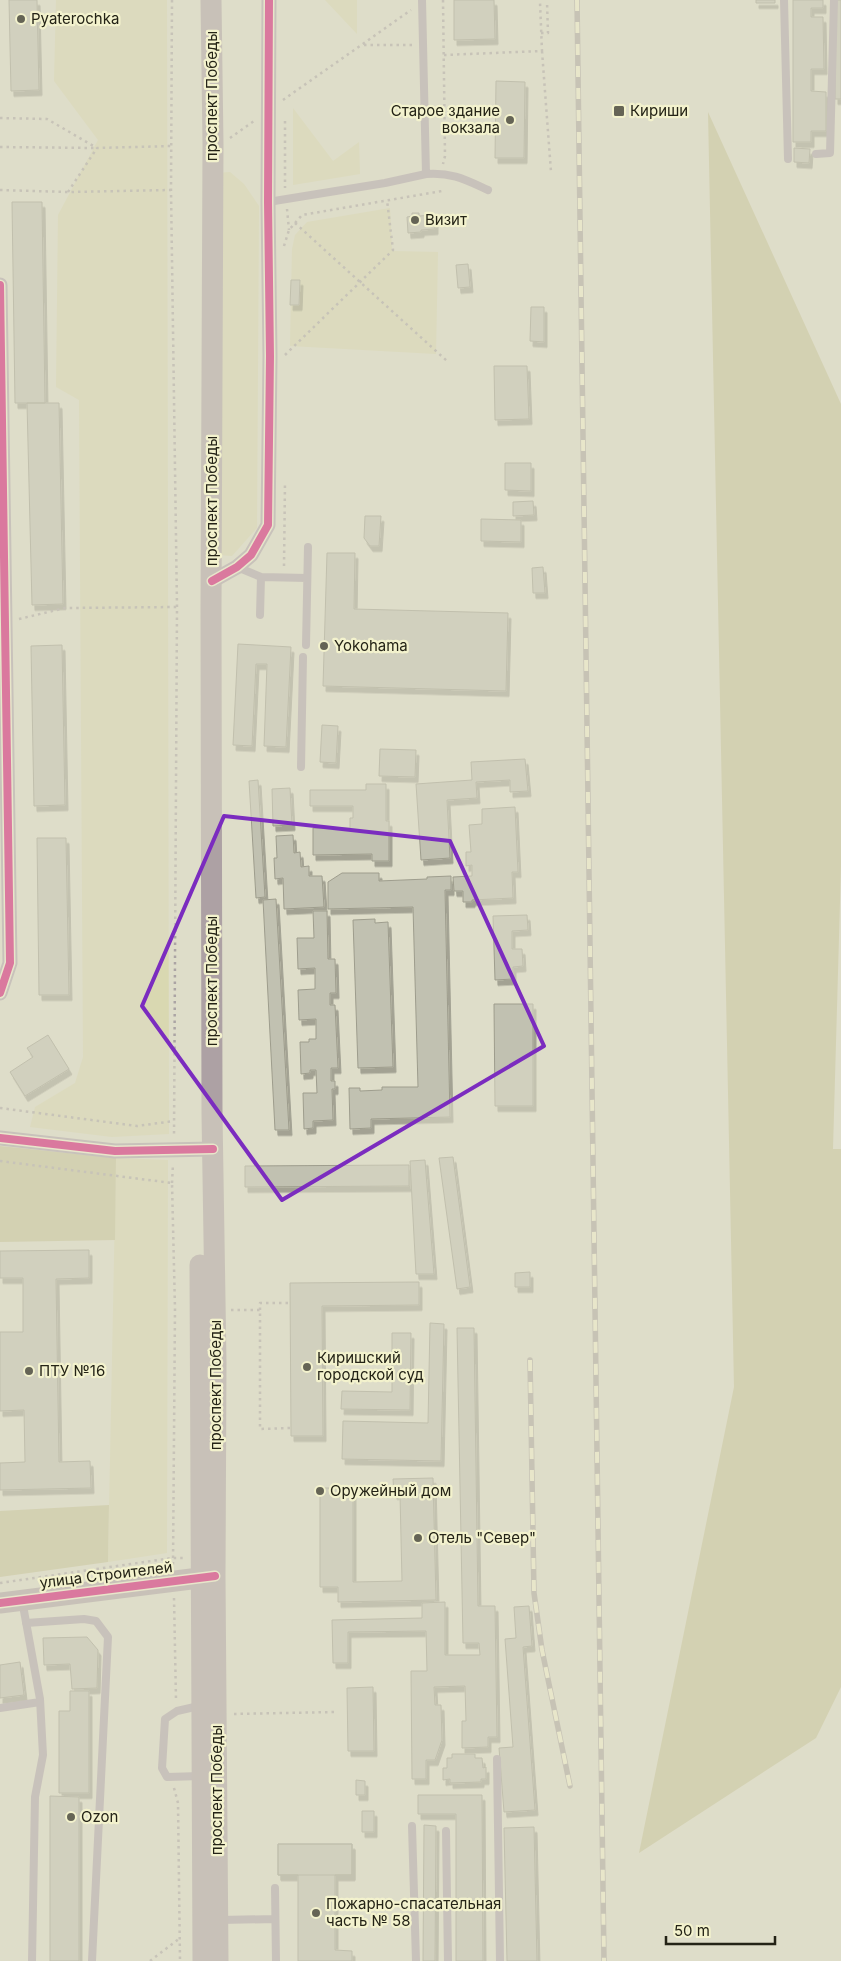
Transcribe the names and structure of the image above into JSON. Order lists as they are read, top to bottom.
{
  "streets": {
    "main road": ["проспект Победы", "улица Строителей"]
  },
  "crossings": [
    ["проспект Победы", "улица Строителей"]
  ],
  "places": {
    "other": [
      "Pyaterochka",
      "Старое здание вокзала",
      "Визит",
      "Yokohama",
      "Киришский городской суд",
      "ПТУ №16",
      "Оружейный дом",
      "Отель \"Север\"",
      "Ozon",
      "Пожарно-спасательная часть № 58"
    ],
    "transit": ["Кириши"]
  },
  "scale_bar": "50 m"
}
